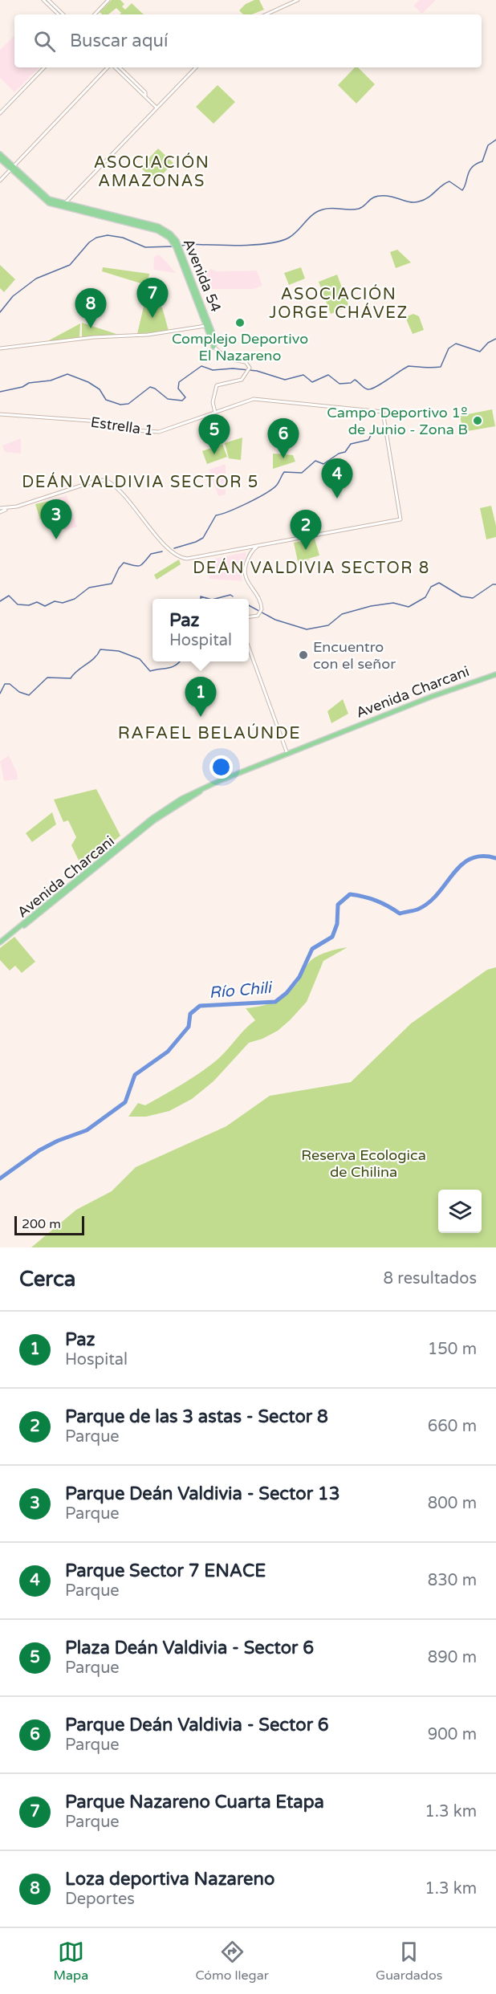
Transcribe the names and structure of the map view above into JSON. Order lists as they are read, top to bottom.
{
  "streets": {
    "main road": ["Avenida 54", "Avenida Charcani"],
    "street": ["Estrella 1"]
  },
  "districts": [
    "ASOCIACIÓN AMAZONAS",
    "ASOCIACIÓN JORGE CHÁVEZ",
    "DEÁN VALDIVIA SECTOR 5",
    "DEÁN VALDIVIA SECTOR 8",
    "RAFAEL BELAÚNDE"
  ],
  "water": ["Río Chili"],
  "parks": ["Reserva Ecologica de Chilina"],
  "places": ["Complejo Deportivo El Nazareno", "Campo Deportivo 1º de Junio - Zona B", "Encuentro con el señor"],
  "scale_bar": "200 m",
  "page": {
    "search": "Buscar aquí",
    "pins": [
      "7",
      "8",
      "5",
      "6",
      "4",
      "3",
      "2",
      "1"
    ],
    "popup": ["Paz", "Hospital"],
    "scale": "200 m",
    "heading": ["Cerca", "8 resultados"],
    "list": [
      {
        "mark": "1",
        "name": "Paz",
        "note": "Hospital",
        "value": "150 m"
      },
      {
        "mark": "2",
        "name": "Parque de las 3 astas - Sector 8",
        "note": "Parque",
        "value": "660 m"
      },
      {
        "mark": "3",
        "name": "Parque Deán Valdivia - Sector 13",
        "note": "Parque",
        "value": "800 m"
      },
      {
        "mark": "4",
        "name": "Parque Sector 7 ENACE",
        "note": "Parque",
        "value": "830 m"
      },
      {
        "mark": "5",
        "name": "Plaza Deán Valdivia - Sector 6",
        "note": "Parque",
        "value": "890 m"
      },
      {
        "mark": "6",
        "name": "Parque Deán Valdivia - Sector 6",
        "note": "Parque",
        "value": "900 m"
      },
      {
        "mark": "7",
        "name": "Parque Nazareno Cuarta Etapa",
        "note": "Parque",
        "value": "1.3 km"
      },
      {
        "mark": "8",
        "name": "Loza deportiva Nazareno",
        "note": "Deportes",
        "value": "1.3 km"
      }
    ],
    "nav": ["Mapa", "Cómo llegar", "Guardados"]
  }
}
